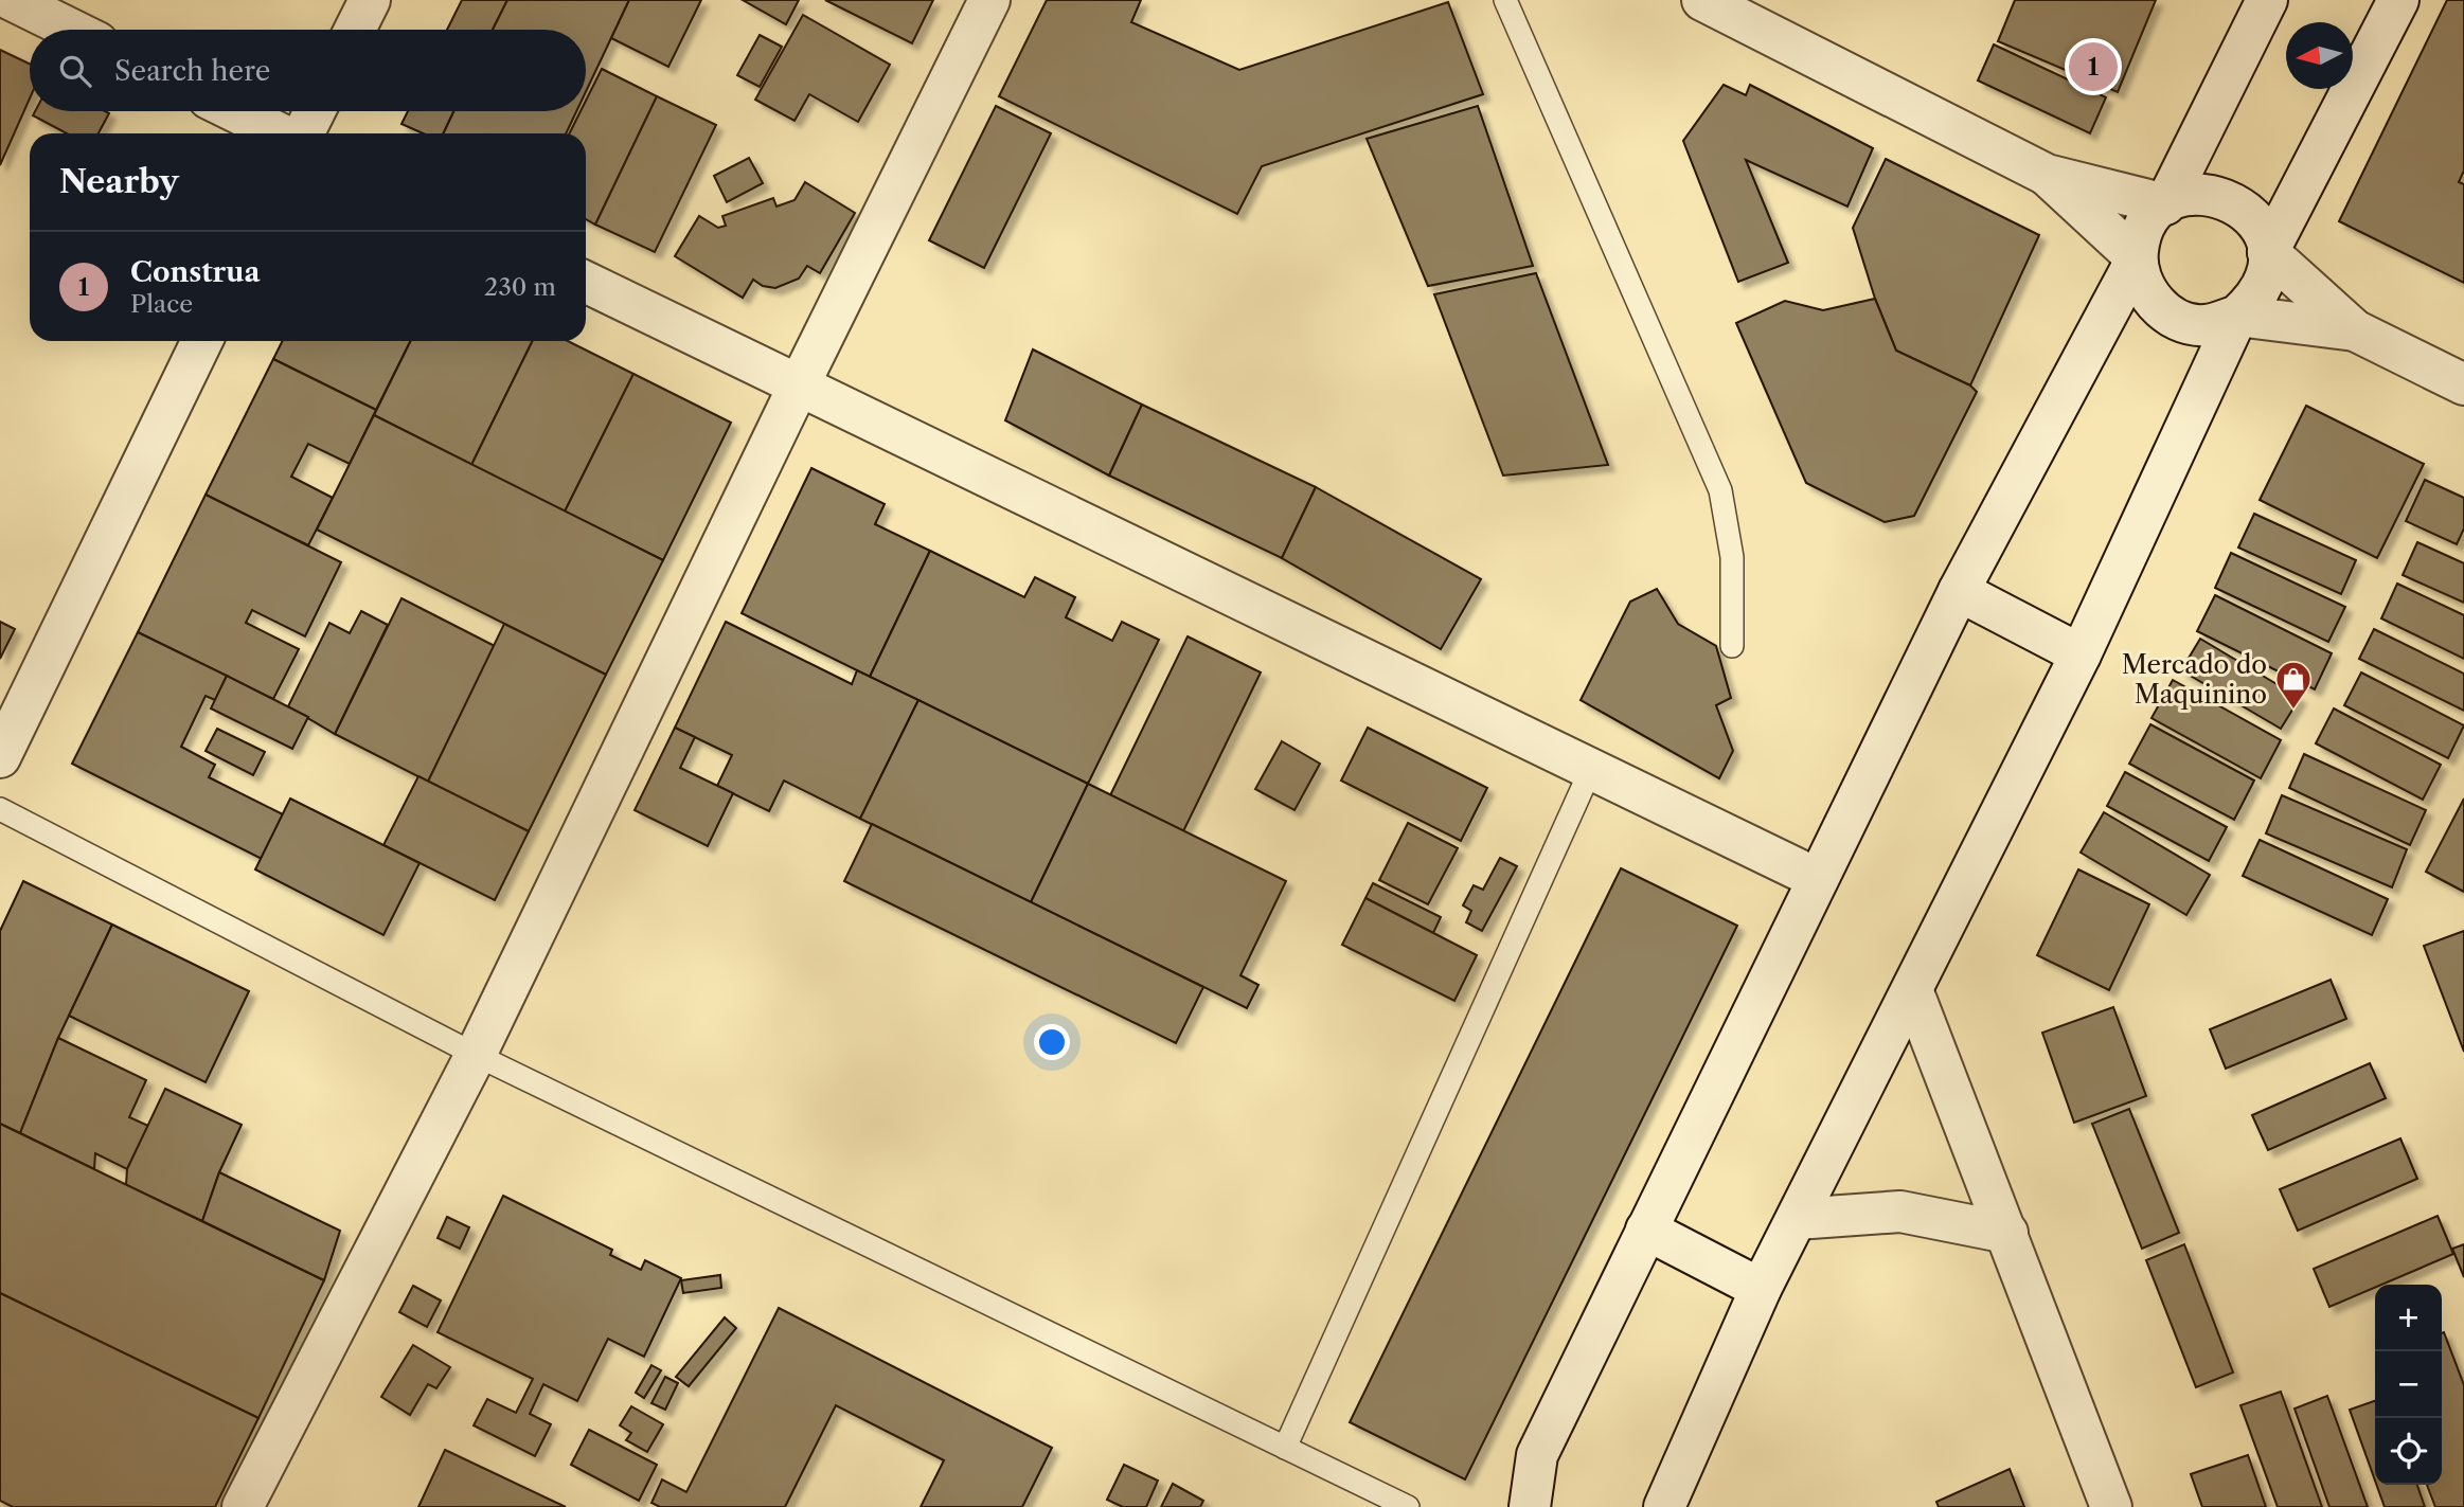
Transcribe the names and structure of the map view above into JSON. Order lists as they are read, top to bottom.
{
  "places": {
    "shop": ["Mercado do Maquinino"]
  },
  "north": "left",
  "page": {
    "search": "Search here",
    "pins": "1",
    "heading": "Nearby",
    "list": [
      {
        "mark": "1",
        "name": "Construa",
        "note": "Place",
        "value": "230 m"
      }
    ],
    "map_buttons": ["+", "−"]
  }
}
